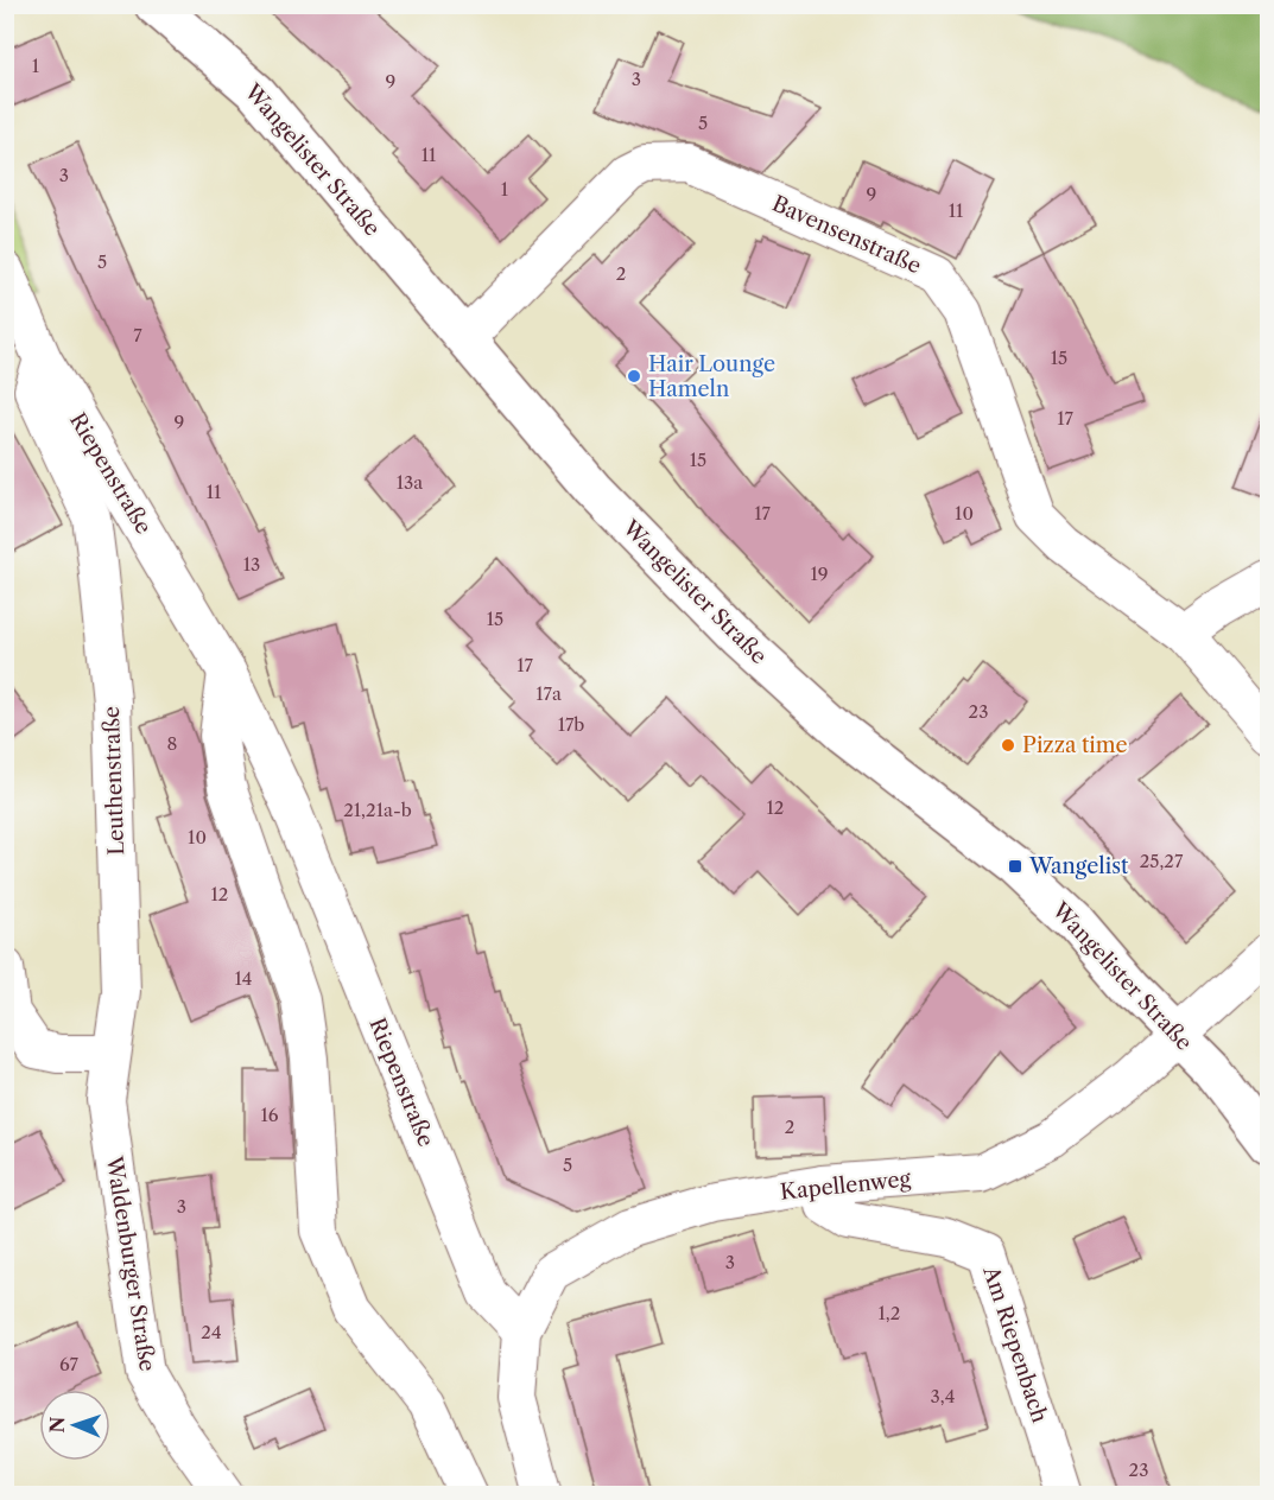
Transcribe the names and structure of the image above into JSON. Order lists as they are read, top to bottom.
{
  "streets": {
    "main road": ["Wangelister Straße"],
    "street": [
      "Bavensenstraße",
      "Riepenstraße",
      "Leuthenstraße",
      "Kapellenweg",
      "Waldenburger Straße",
      "Am Riepenbach"
    ]
  },
  "crossings": [
    ["Wangelister Straße", "Bavensenstraße"],
    ["Wangelister Straße", "Kapellenweg"],
    ["Riepenstraße", "Leuthenstraße"],
    ["Riepenstraße", "Kapellenweg"],
    ["Leuthenstraße", "Waldenburger Straße"],
    ["Kapellenweg", "Am Riepenbach"]
  ],
  "places": {
    "other": ["Hair Lounge Hameln", "Pizza time"],
    "transit": ["Wangelist"]
  },
  "house_numbers": [
    "1",
    "3",
    "9",
    "5",
    "11",
    "3",
    "1",
    "9",
    "11",
    "5",
    "2",
    "7",
    "15",
    "17",
    "9",
    "15",
    "13a",
    "11",
    "17",
    "10",
    "13",
    "19",
    "15",
    "17",
    "17a",
    "23",
    "17b",
    "8",
    "12",
    "21,21a-b",
    "10",
    "25,27",
    "12",
    "14",
    "16",
    "2",
    "5",
    "3",
    "3",
    "1,2",
    "24",
    "67",
    "3,4",
    "23"
  ],
  "north": "left"
}
